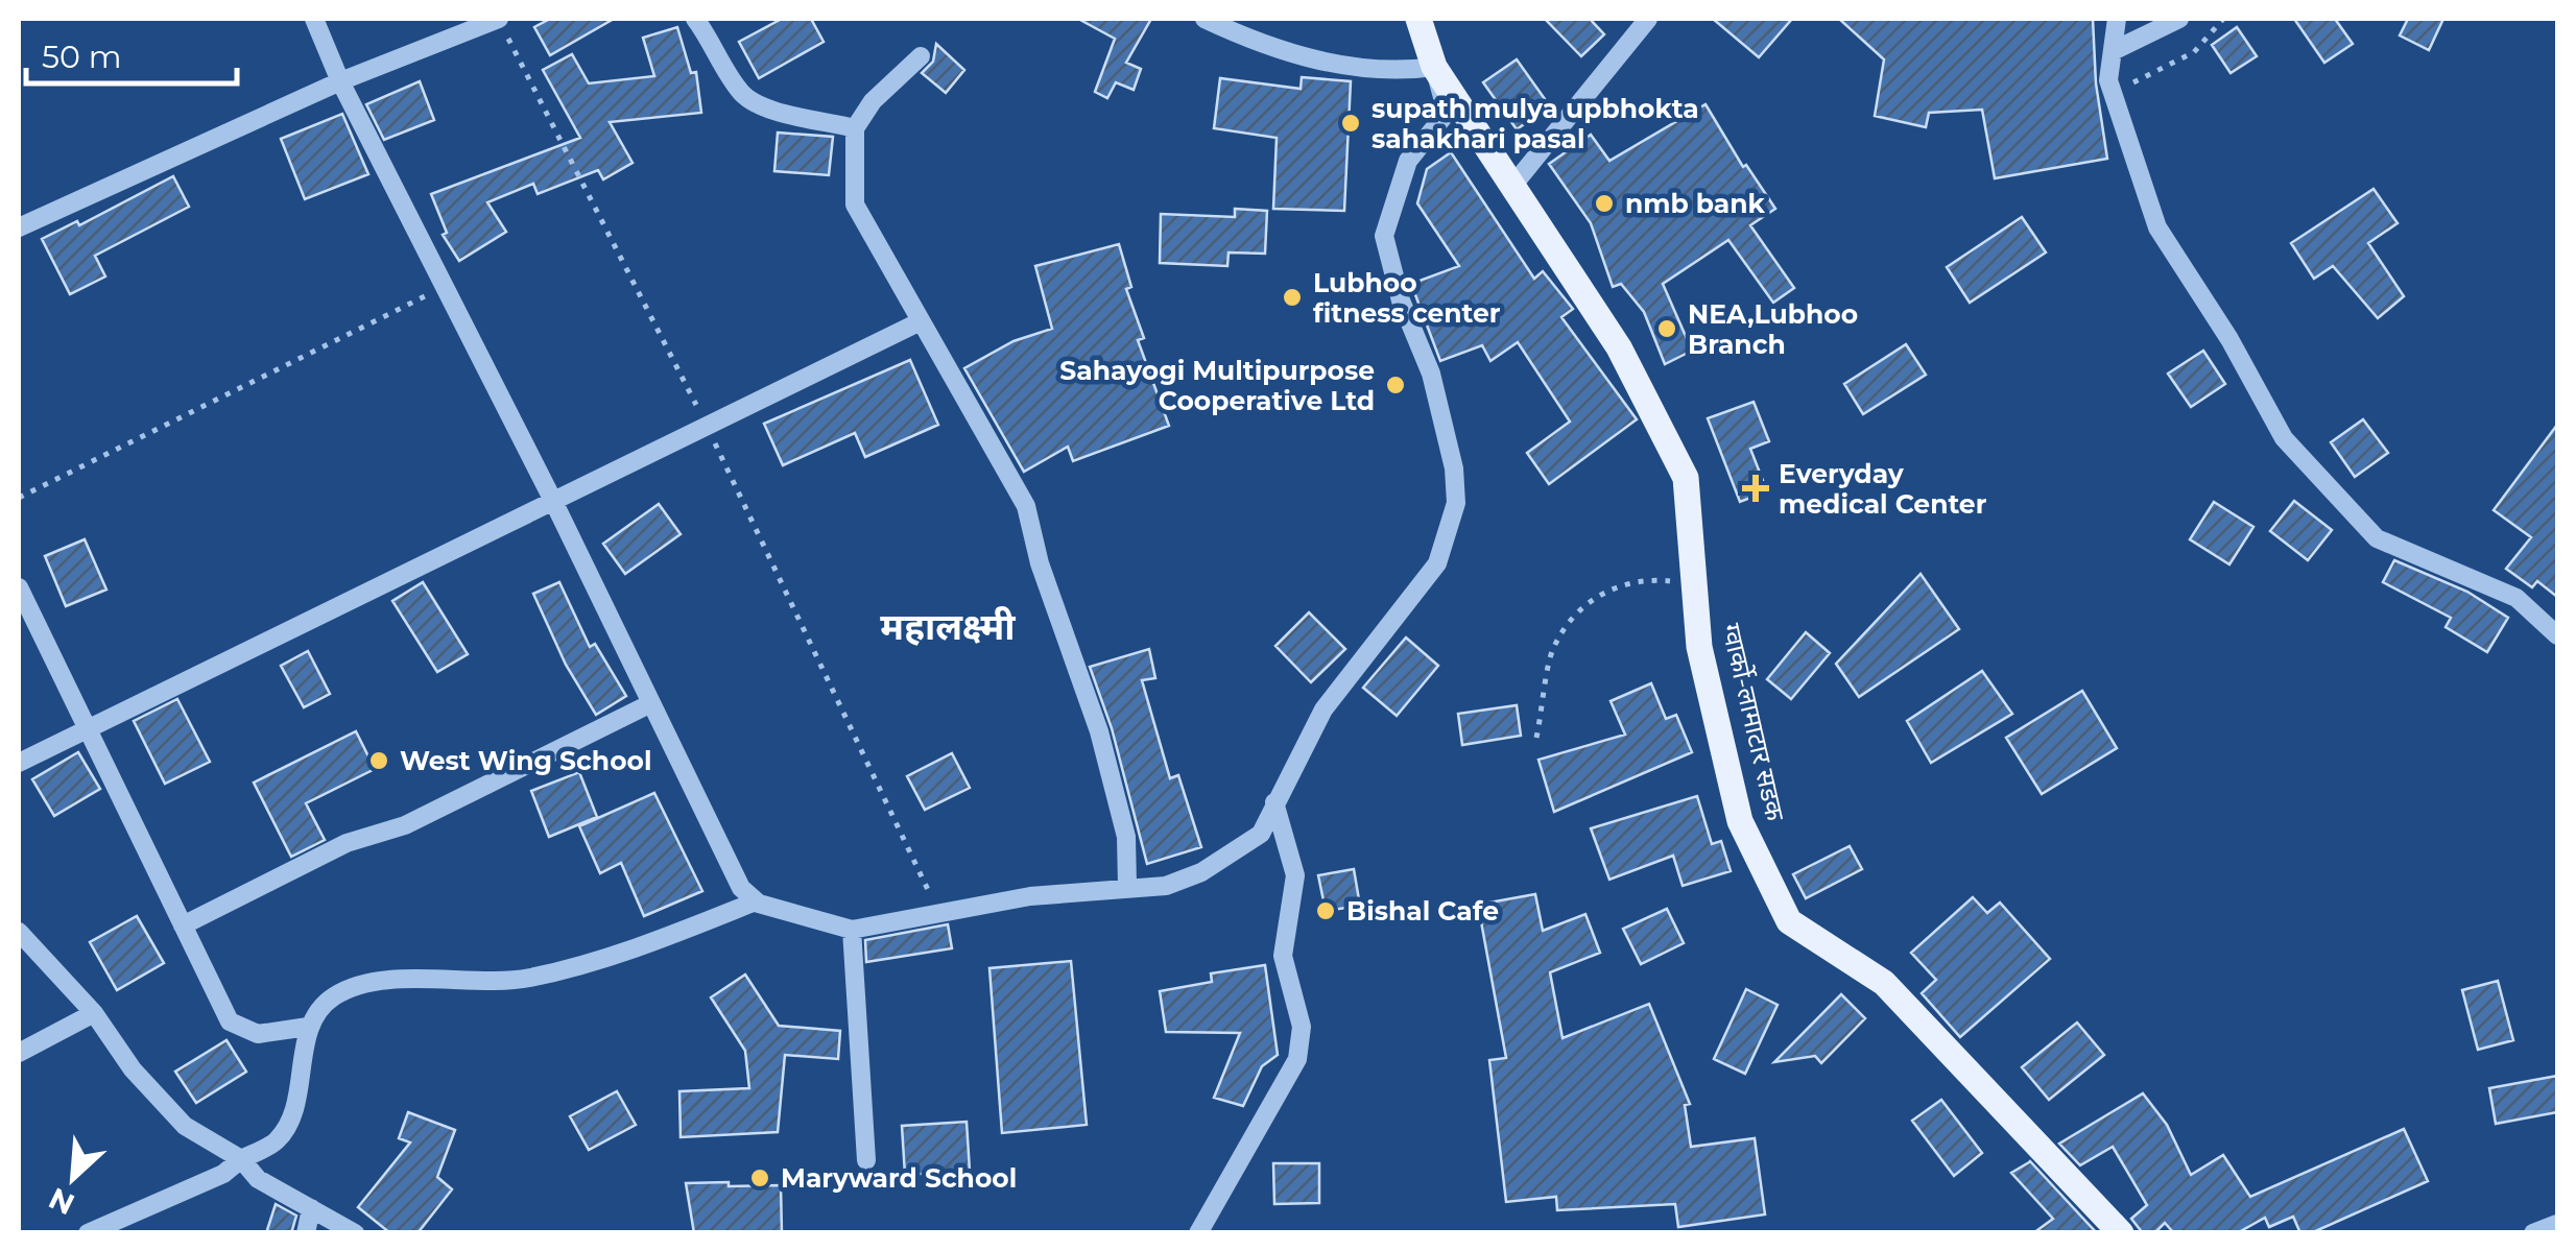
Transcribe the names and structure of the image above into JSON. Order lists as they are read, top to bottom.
{
  "streets": {
    "main road": ["ग्वार्को-लामाटार सडक"]
  },
  "districts": ["महालक्ष्मी"],
  "places": {
    "other": [
      "supath mulya upbhokta sahakhari pasal",
      "nmb bank",
      "Lubhoo fitness center",
      "NEA,Lubhoo Branch",
      "Sahayogi Multipurpose Cooperative Ltd",
      "West Wing School",
      "Bishal Cafe",
      "Maryward School"
    ],
    "health": ["Everyday medical Center"]
  },
  "scale_bar": "50 m",
  "north": "bottom left"
}
